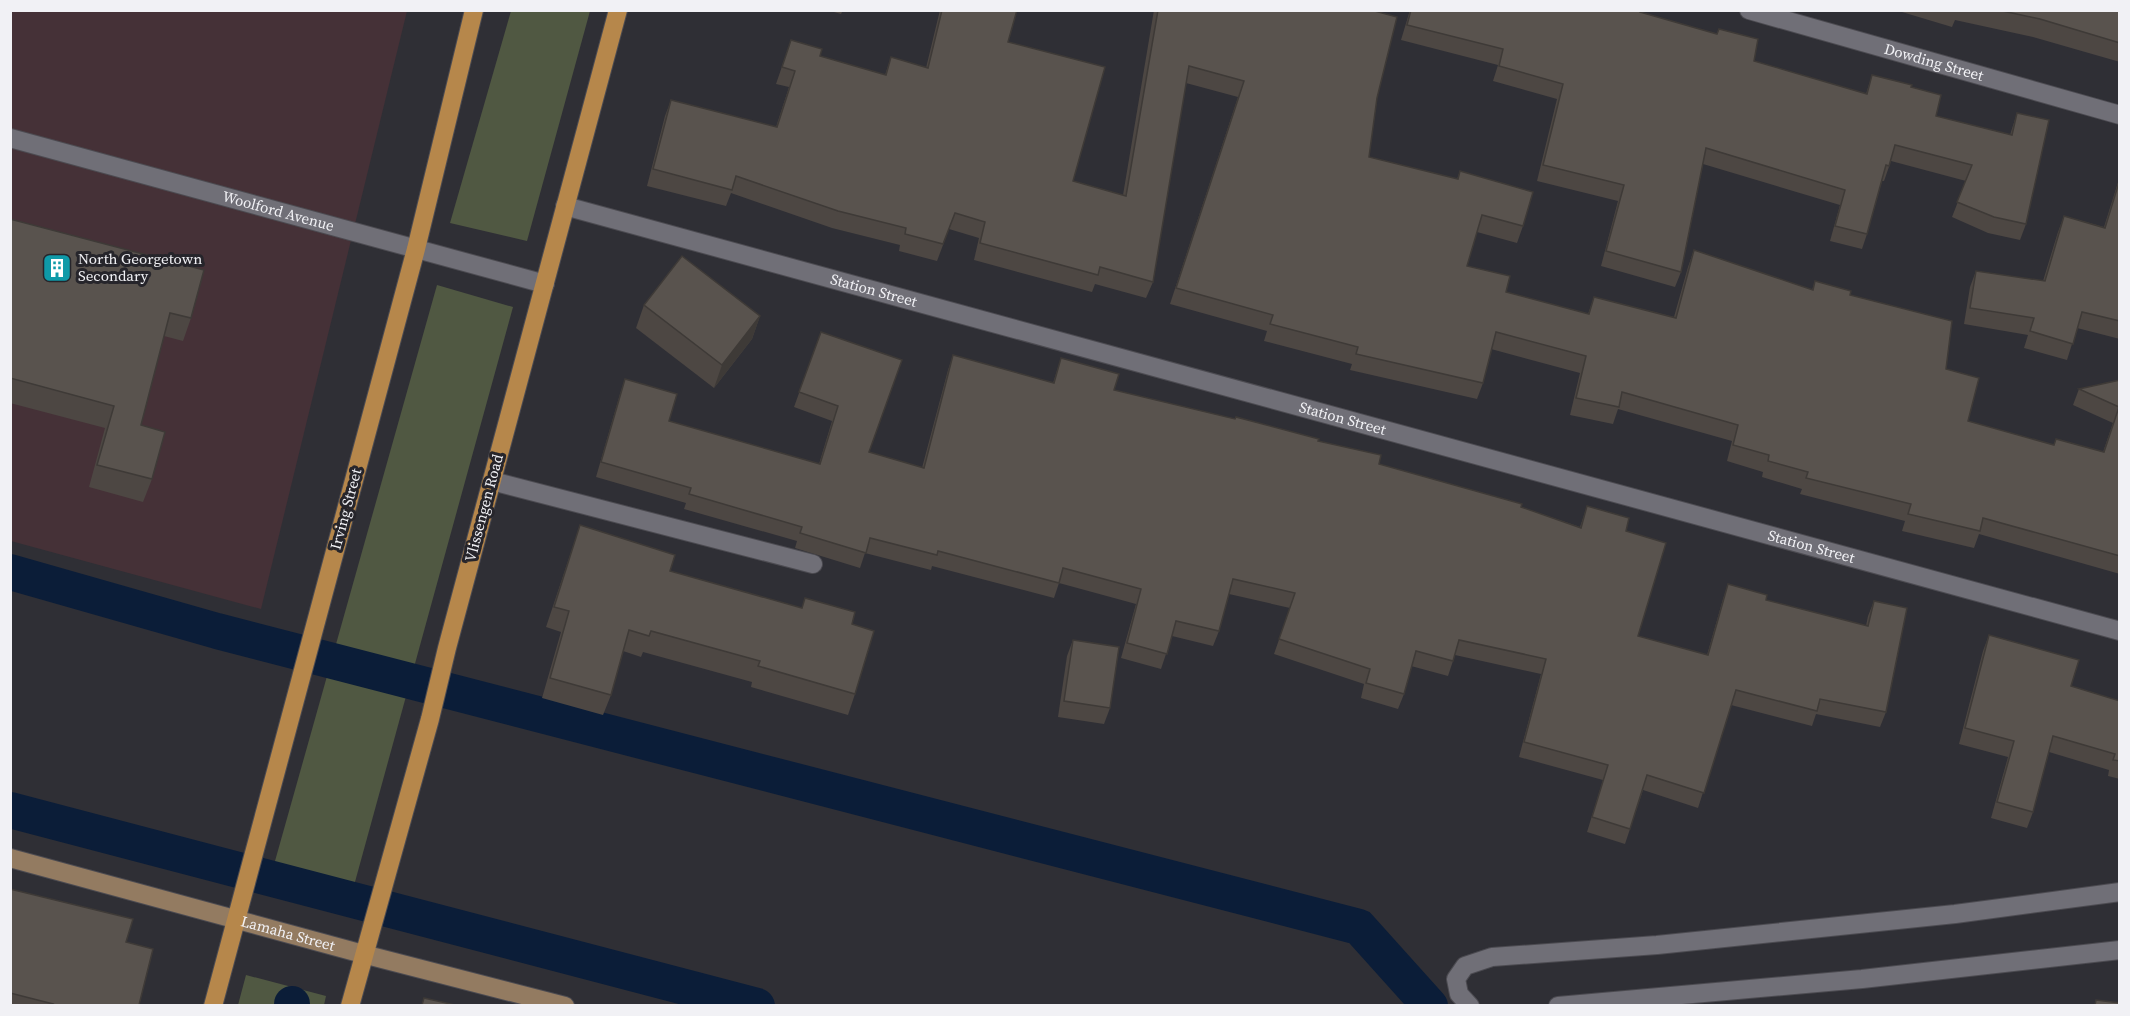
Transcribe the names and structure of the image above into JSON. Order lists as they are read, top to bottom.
{
  "streets": {
    "main road": ["Vlissengen Road", "Irving Street"],
    "street": [
      "Dowding Street",
      "Woolford Avenue",
      "Station Street",
      "Lamaha Street"
    ]
  },
  "crossings": [
    ["Woolford Avenue", "Vlissengen Road"],
    ["Woolford Avenue", "Irving Street"],
    ["Station Street", "Vlissengen Road"],
    ["Vlissengen Road", "Lamaha Street"],
    ["Irving Street", "Lamaha Street"]
  ],
  "places": {
    "building": ["North Georgetown Secondary"]
  }
}
